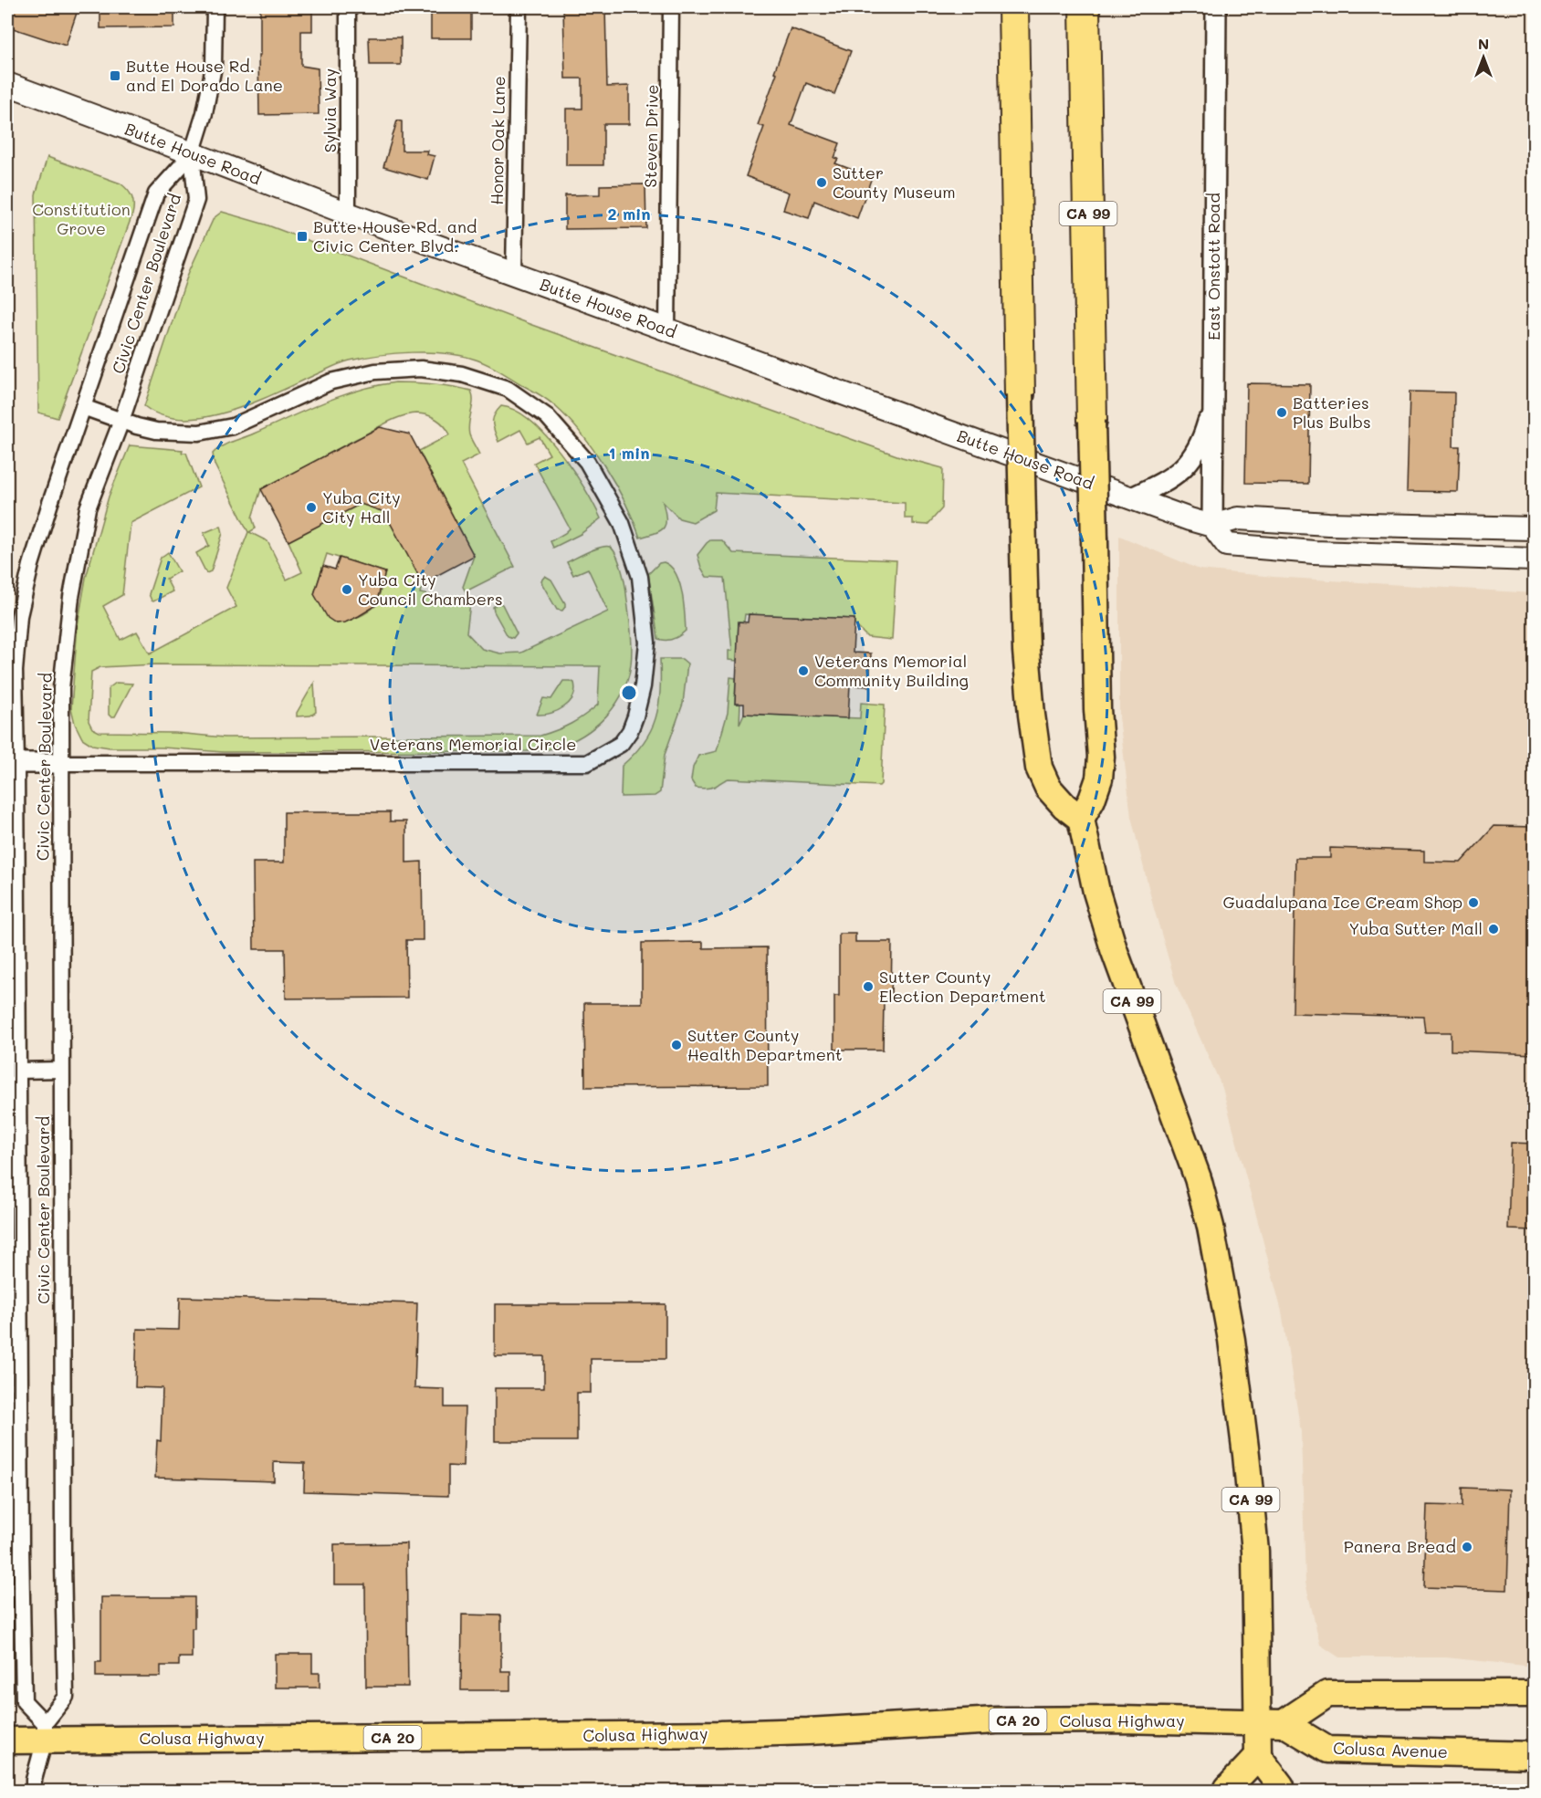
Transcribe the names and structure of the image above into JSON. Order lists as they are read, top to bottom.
{
  "streets": {
    "highway": [
      "CA 99",
      "CA 20",
      "Colusa Highway",
      "Colusa Avenue"
    ],
    "main road": ["Butte House Road"],
    "street": [
      "Sylvia Way",
      "Steven Drive",
      "Honor Oak Lane",
      "East Onstott Road",
      "Civic Center Boulevard",
      "Veterans Memorial Circle"
    ]
  },
  "crossings": [
    ["Sylvia Way", "Butte House Road"],
    ["Steven Drive", "Butte House Road"],
    ["Honor Oak Lane", "Butte House Road"],
    ["Butte House Road", "East Onstott Road"],
    ["Butte House Road", "Civic Center Boulevard"],
    ["CA 99", "Colusa Highway"],
    ["Civic Center Boulevard", "Veterans Memorial Circle"],
    ["Civic Center Boulevard", "Colusa Highway"],
    ["Colusa Highway", "Colusa Avenue"]
  ],
  "parks": ["Constitution Grove"],
  "places": {
    "transit": ["Butte House Rd. and El Dorado Lane", "Butte House Rd. and Civic Center Blvd."],
    "other": [
      "Sutter County Museum",
      "Batteries Plus Bulbs",
      "Yuba City City Hall",
      "Yuba City Council Chambers",
      "Veterans Memorial Community Building",
      "Guadalupana Ice Cream Shop",
      "Yuba Sutter Mall",
      "Sutter County Election Department",
      "Sutter County Health Department",
      "Panera Bread"
    ]
  },
  "north": "top",
  "rings": ["2 min", "1 min"]
}
